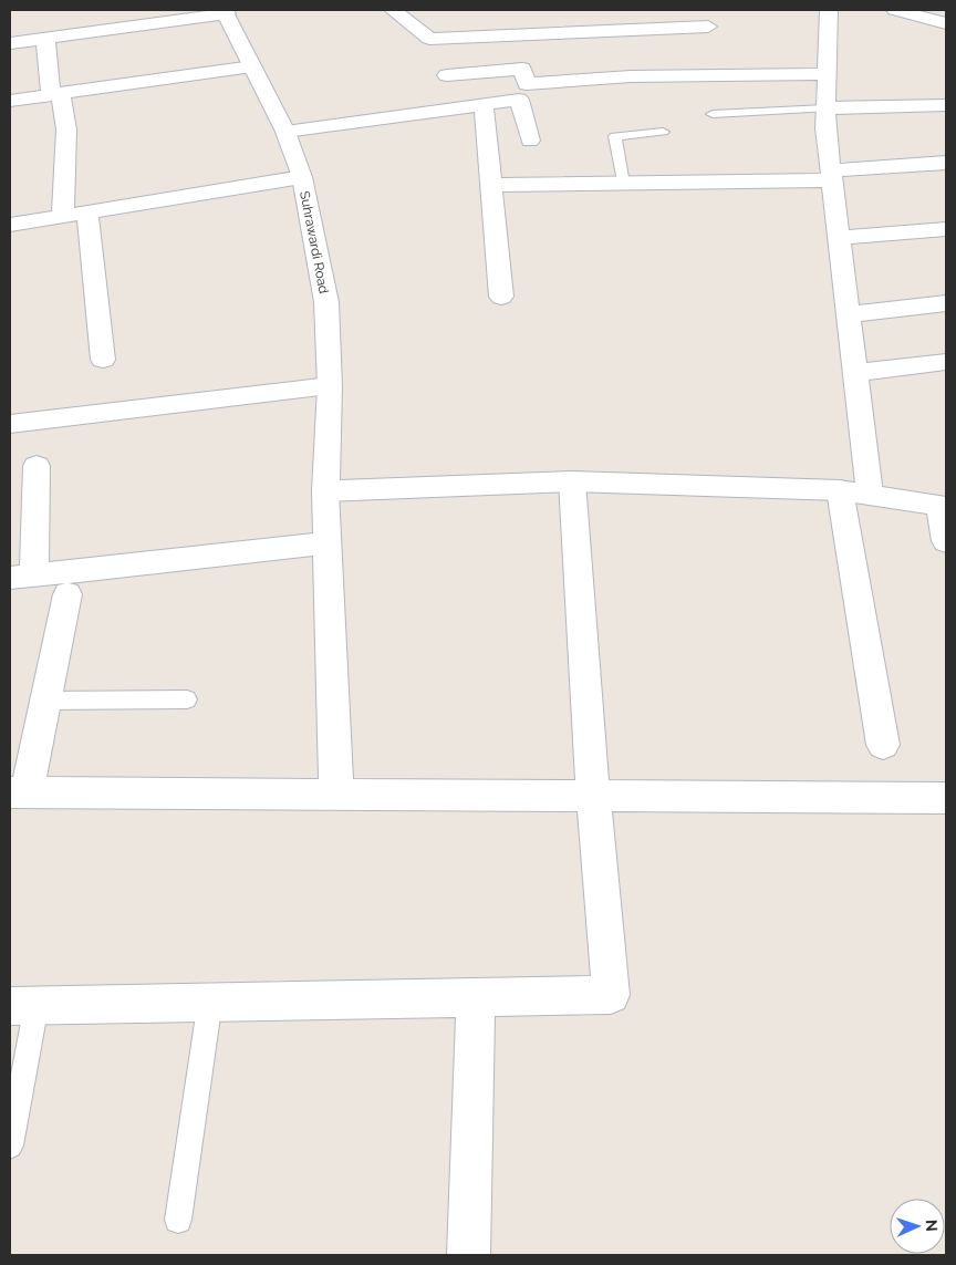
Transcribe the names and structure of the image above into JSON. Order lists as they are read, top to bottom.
{
  "streets": {
    "street": ["Suhrawardi Road"]
  },
  "north": "right"
}
